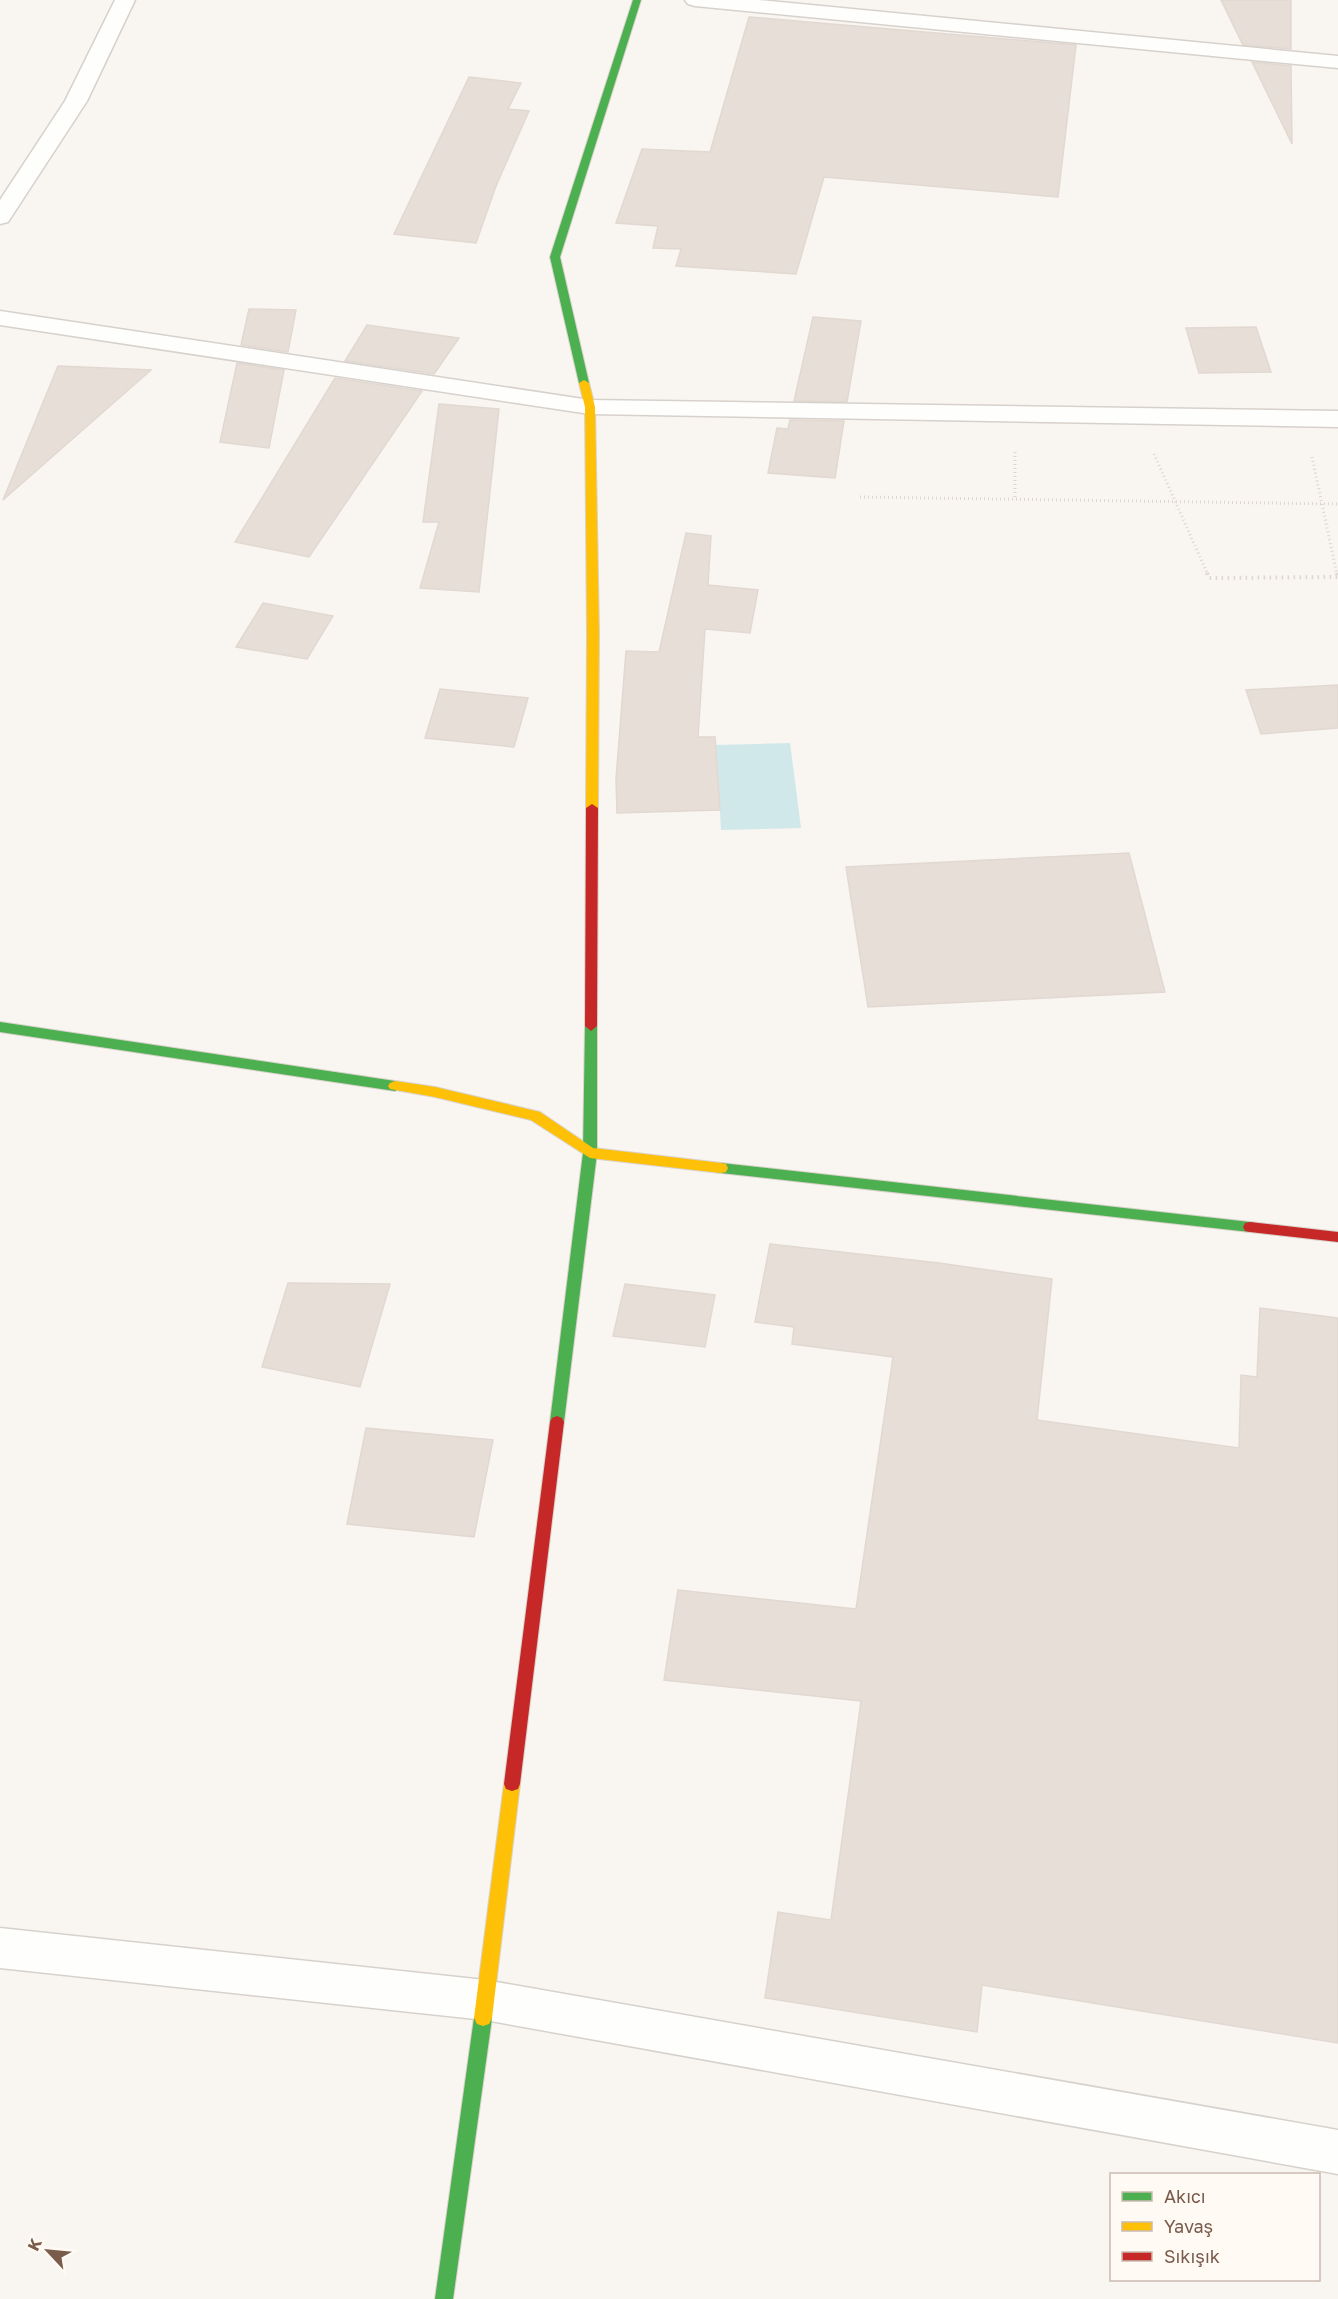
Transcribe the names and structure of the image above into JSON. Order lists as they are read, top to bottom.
{
  "legend": ["Akıcı", "Yavaş", "Sıkışık"],
  "north": "top left"
}
